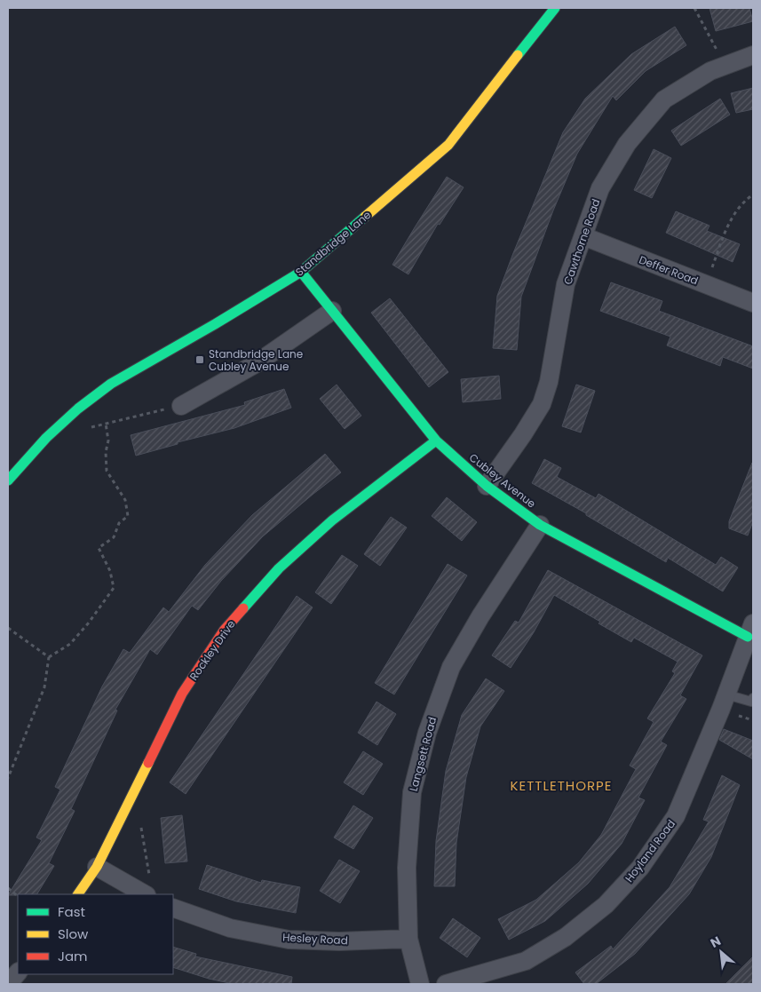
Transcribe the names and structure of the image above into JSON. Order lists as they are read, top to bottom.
{
  "streets": {
    "street": [
      "Cawthorne Road",
      "Standbridge Lane",
      "Deffer Road",
      "Cubley Avenue",
      "Rockley Drive",
      "Langsett Road",
      "Hoyland Road",
      "Hesley Road"
    ]
  },
  "crossings": [
    ["Cawthorne Road", "Deffer Road"],
    ["Cawthorne Road", "Cubley Avenue"],
    ["Standbridge Lane", "Cubley Avenue"],
    ["Cubley Avenue", "Rockley Drive"],
    ["Cubley Avenue", "Langsett Road"],
    ["Cubley Avenue", "Hoyland Road"],
    ["Langsett Road", "Hesley Road"]
  ],
  "districts": ["KETTLETHORPE"],
  "places": {
    "transit": ["Standbridge Lane Cubley Avenue"]
  },
  "legend": ["Fast", "Slow", "Jam"],
  "north": "top left"
}
